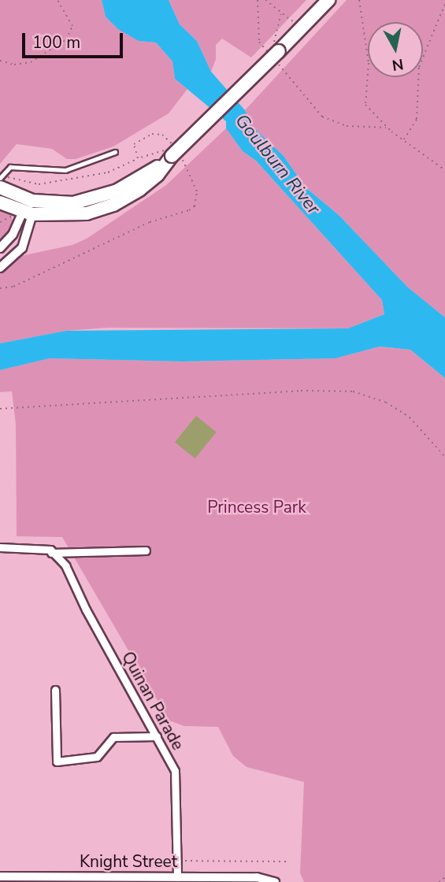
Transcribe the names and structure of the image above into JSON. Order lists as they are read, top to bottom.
{
  "streets": {
    "street": ["Quinan Parade", "Knight Street"]
  },
  "crossings": [
    ["Quinan Parade", "Knight Street"]
  ],
  "water": ["Goulburn River"],
  "parks": ["Princess Park"],
  "scale_bar": "100 m",
  "north": "bottom"
}
